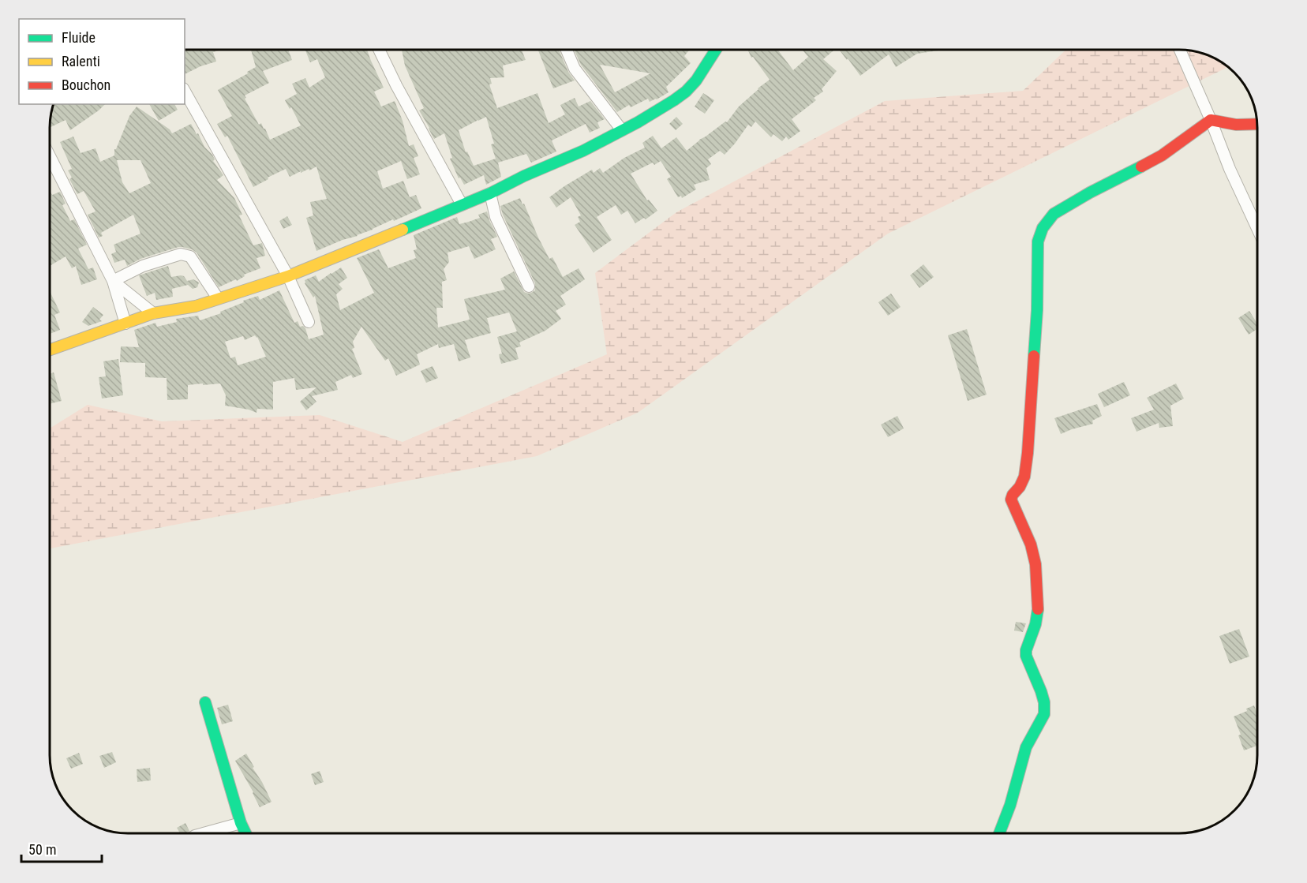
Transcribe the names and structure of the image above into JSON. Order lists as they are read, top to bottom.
{
  "legend": ["Fluide", "Ralenti", "Bouchon"],
  "scale_bar": "50 m"
}
